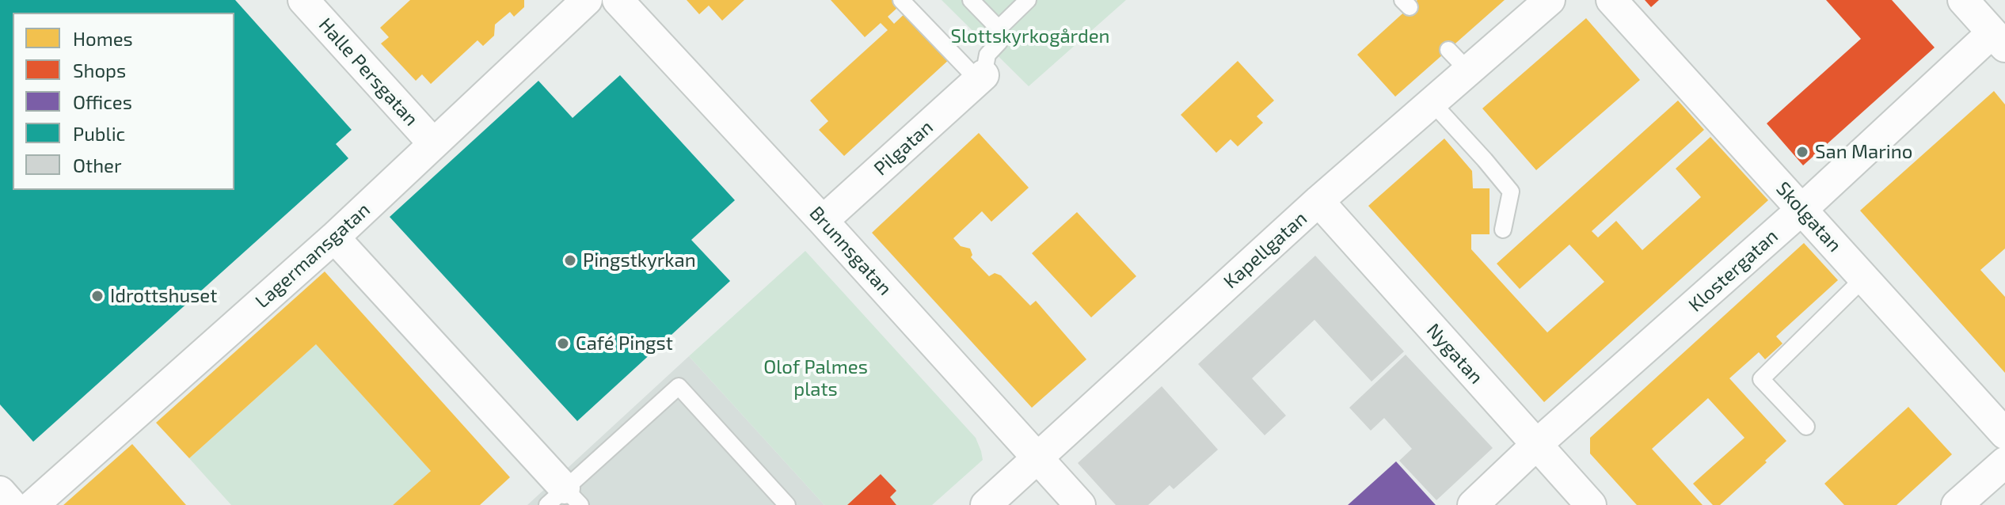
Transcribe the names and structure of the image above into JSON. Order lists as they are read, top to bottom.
{
  "streets": {
    "street": [
      "Halle Persgatan",
      "Pilgatan",
      "Skolgatan",
      "Kapellgatan",
      "Brunnsgatan",
      "Lagermansgatan",
      "Klostergatan",
      "Nygatan"
    ]
  },
  "crossings": [
    ["Halle Persgatan", "Lagermansgatan"],
    ["Pilgatan", "Brunnsgatan"],
    ["Skolgatan", "Klostergatan"],
    ["Kapellgatan", "Brunnsgatan"],
    ["Kapellgatan", "Nygatan"],
    ["Klostergatan", "Nygatan"]
  ],
  "parks": ["Slottskyrkogården", "Olof Palmes plats"],
  "places": [
    "San Marino",
    "Pingstkyrkan",
    "Idrottshuset",
    "Café Pingst"
  ],
  "legend": [
    "Homes",
    "Shops",
    "Offices",
    "Public",
    "Other"
  ]
}
